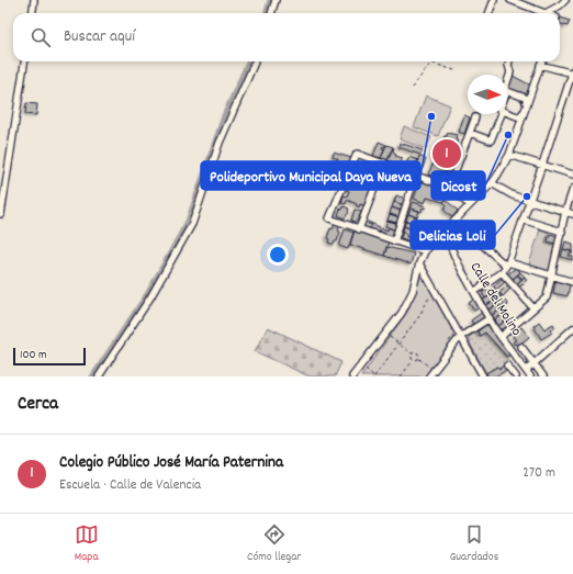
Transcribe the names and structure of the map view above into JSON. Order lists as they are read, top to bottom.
{
  "streets": {
    "street": ["Calle del Molino"]
  },
  "places": ["Polideportivo Municipal Daya Nueva", "Dicost", "Delicias Loli"],
  "scale_bar": "100 m",
  "north": "right",
  "page": {
    "search": "Buscar aquí",
    "pins": "1",
    "scale": "100 m",
    "heading": "Cerca",
    "list": [
      {
        "mark": "1",
        "name": "Colegio Público José María Paternina",
        "note": "Escuela · Calle de Valencia",
        "value": "270 m"
      }
    ],
    "nav": ["Mapa", "Cómo llegar", "Guardados"]
  }
}
